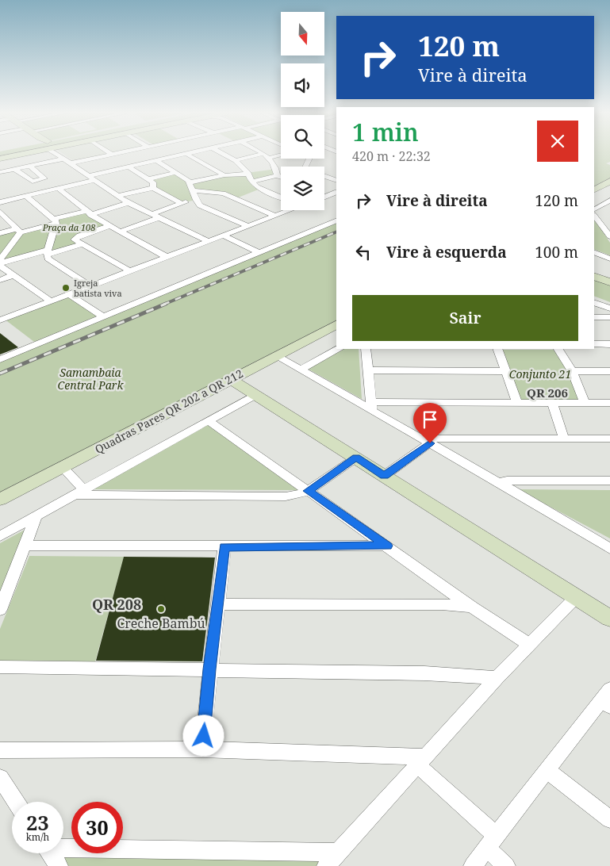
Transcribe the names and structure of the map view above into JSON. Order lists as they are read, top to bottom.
{
  "streets": {
    "street": ["Quadras Pares QR 202 a QR 212"]
  },
  "districts": ["QR 206", "QR 208"],
  "parks": ["Praça da 108", "Samambaia Central Park", "Conjunto 21"],
  "places": ["Igreja batista viva", "Creche Bambú"],
  "north": "bottom",
  "page": {
    "turn": ["120 m", "Vire à direita"],
    "heading": ["1 min", "420 m · 22:32"],
    "list": [
      {
        "name": "Vire à direita",
        "value": "120 m"
      },
      {
        "name": "Vire à esquerda",
        "value": "100 m"
      }
    ],
    "buttons": "Sair",
    "speed": "23 km/h",
    "limit": "30"
  }
}
